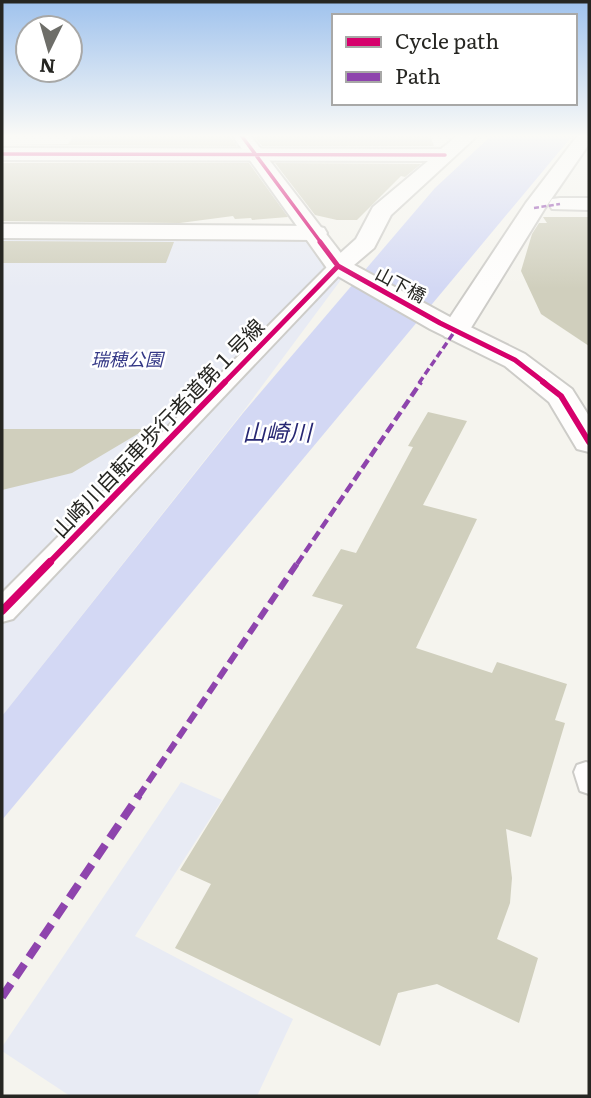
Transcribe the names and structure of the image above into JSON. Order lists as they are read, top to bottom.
{
  "streets": {
    "street": ["山下橋", "山崎川自転車歩行者道第１号線"]
  },
  "crossings": [
    ["山下橋", "山崎川自転車歩行者道第１号線"]
  ],
  "water": ["山崎川"],
  "parks": ["瑞穂公園"],
  "legend": ["Cycle path", "Path"],
  "north": "bottom"
}
